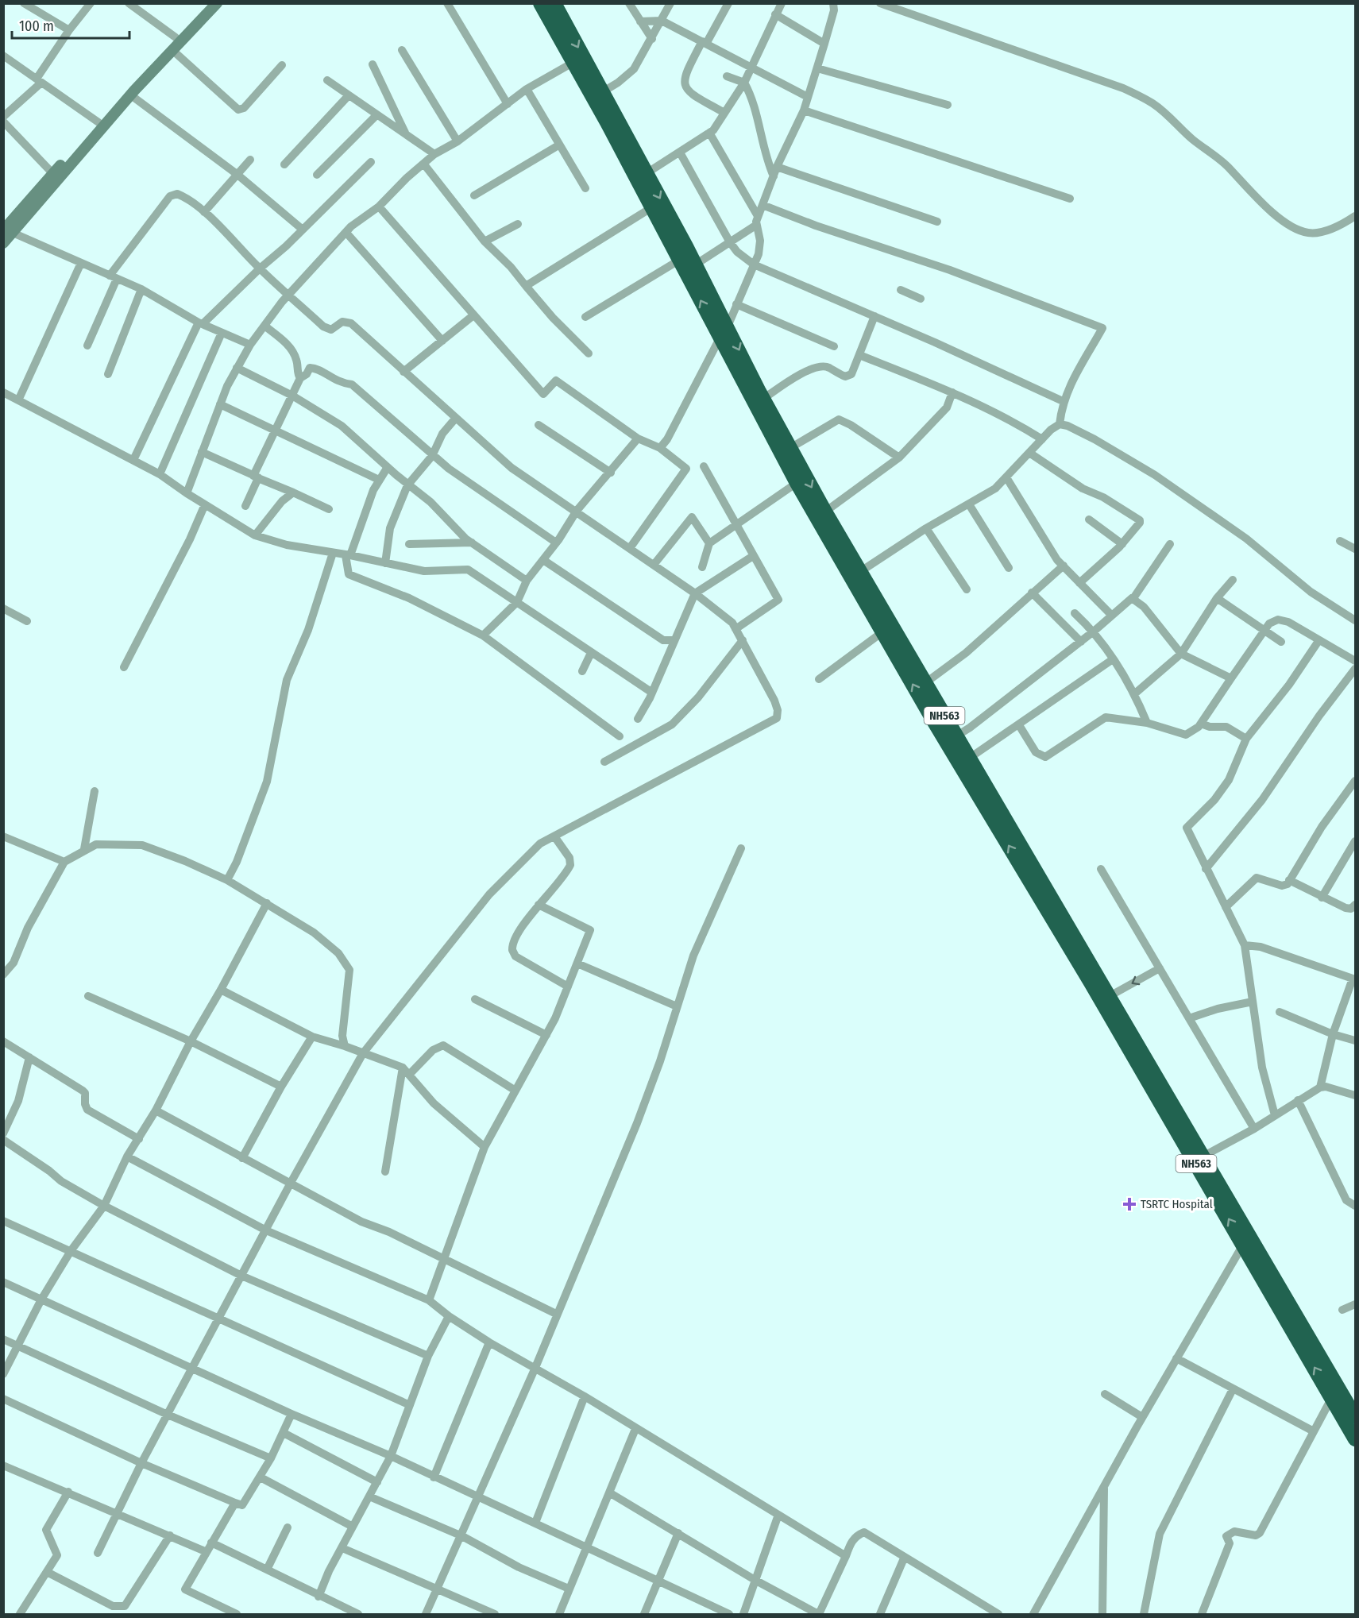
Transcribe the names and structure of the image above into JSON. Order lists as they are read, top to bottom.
{
  "streets": {
    "highway": ["NH563"]
  },
  "places": {
    "health": ["TSRTC Hospital"]
  },
  "scale_bar": "100 m"
}
